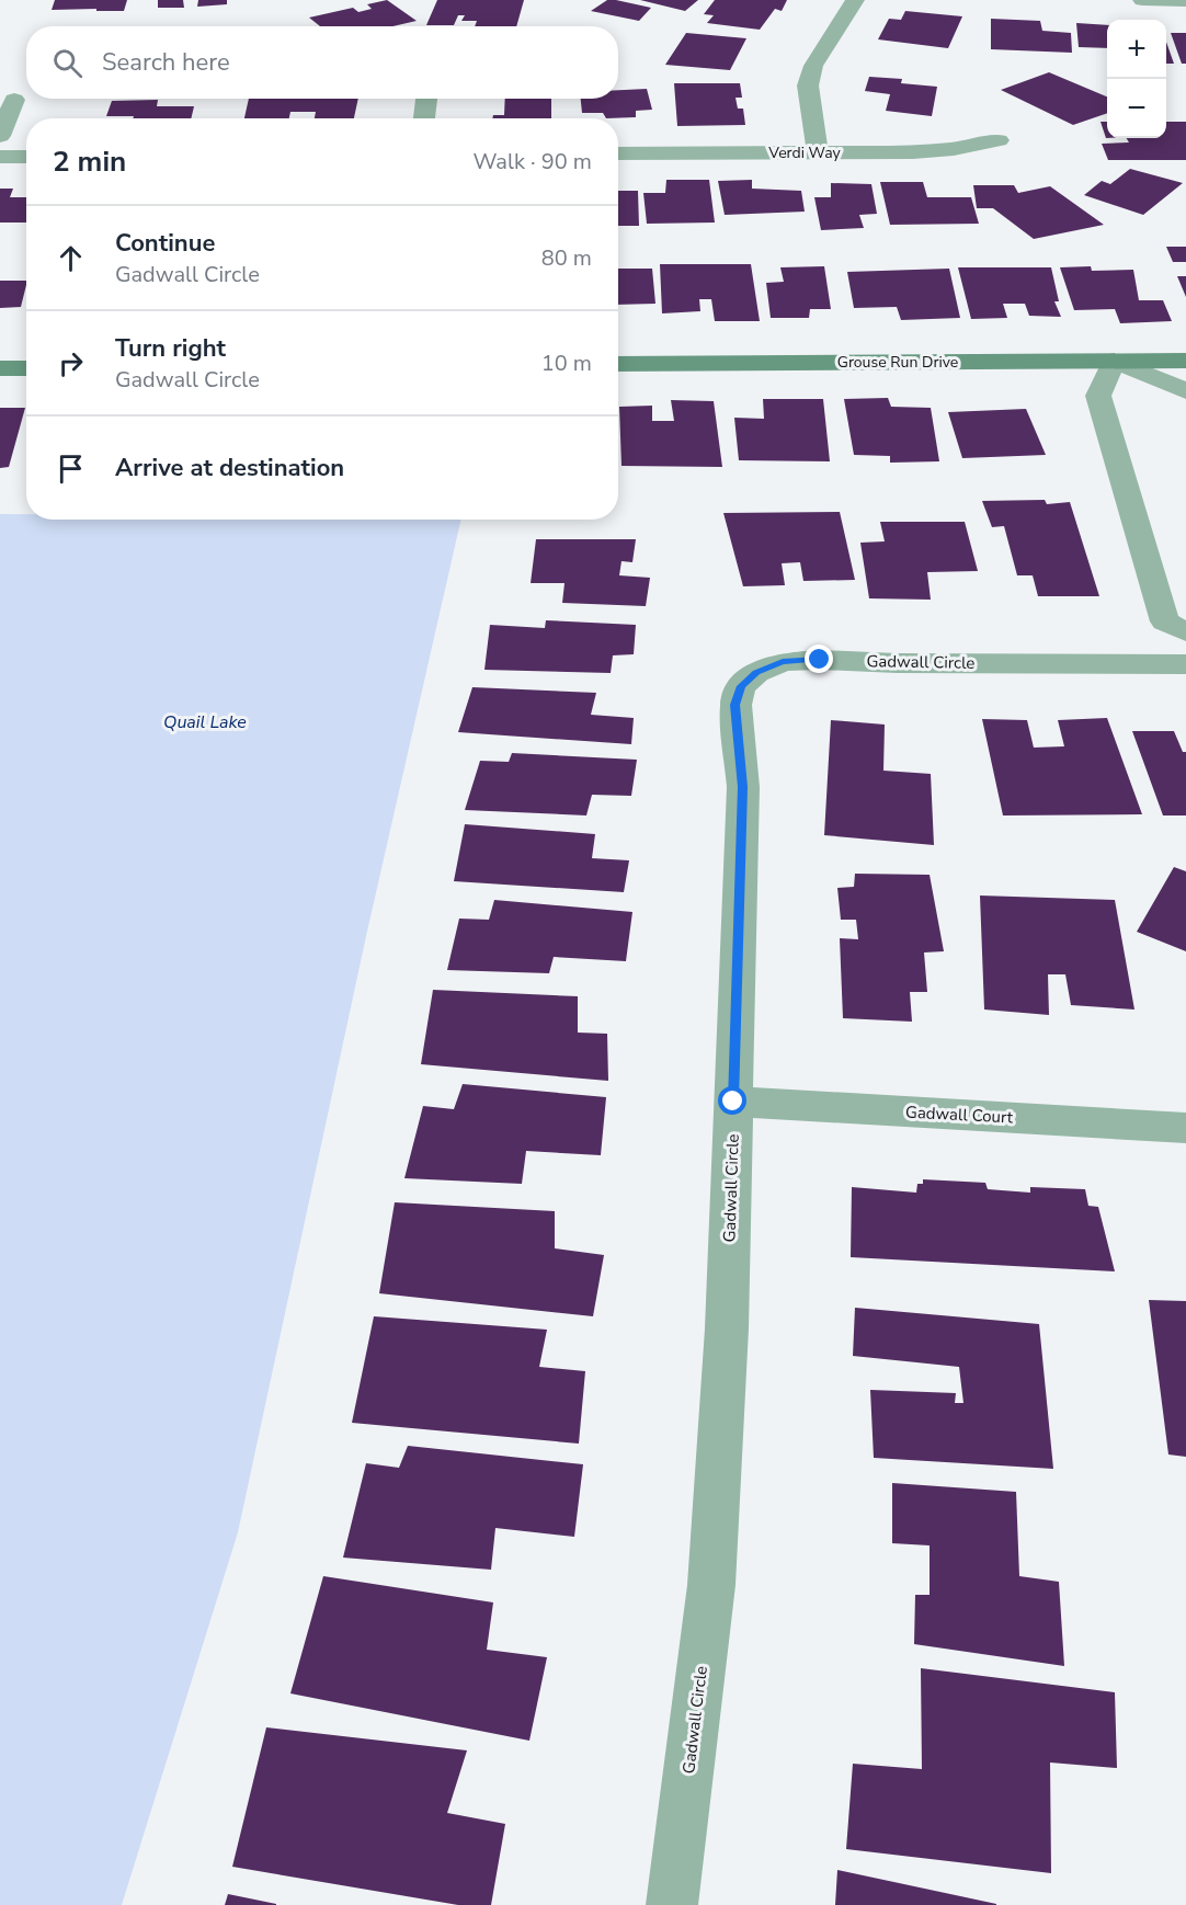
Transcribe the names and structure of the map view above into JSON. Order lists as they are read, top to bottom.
{
  "streets": {
    "street": [
      "Verdi Way",
      "Grouse Run Drive",
      "Gadwall Circle",
      "Gadwall Court"
    ]
  },
  "crossings": [
    ["Gadwall Circle", "Gadwall Court"]
  ],
  "water": ["Quail Lake"],
  "page": {
    "map_buttons": ["+", "−"],
    "search": "Search here",
    "heading": ["2 min", "Walk · 90 m"],
    "list": [
      ["Continue", "Gadwall Circle", "80 m"],
      ["Turn right", "Gadwall Circle", "10 m"],
      "Arrive at destination"
    ]
  }
}
